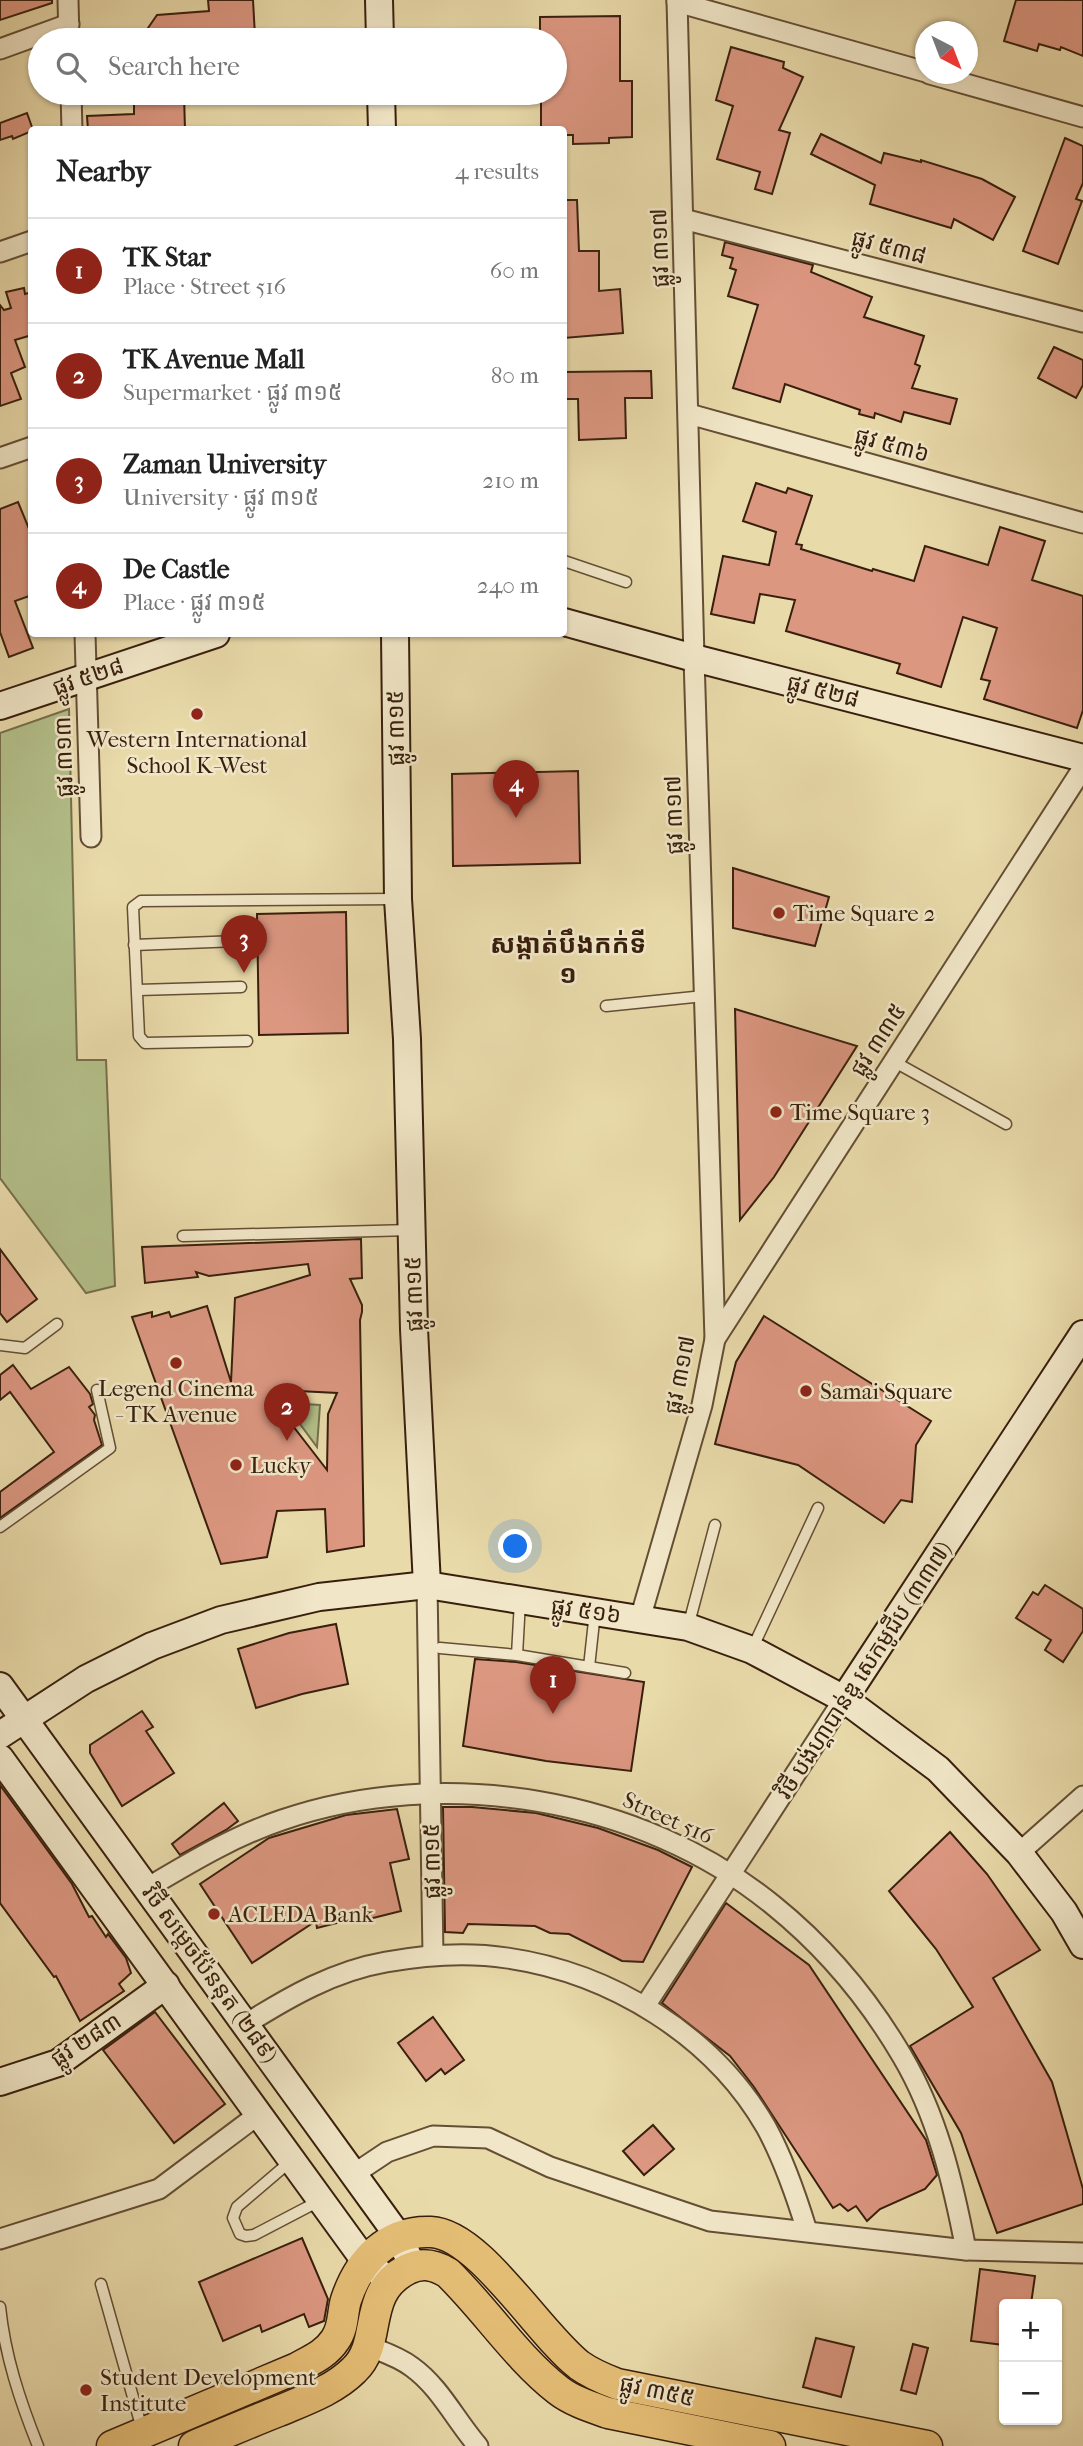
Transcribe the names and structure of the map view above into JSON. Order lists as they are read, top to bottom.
{
  "streets": {
    "main road": ["ផ្លូវ ៣៥៥"],
    "street": [
      "ផ្លូវ ៥៣៨",
      "ផ្លូវ ៣១៧",
      "ផ្លូវ ៥៣៦",
      "ផ្លូវ ៥២៨",
      "ផ្លូវ ៣១៥",
      "ផ្លូវ ៣១៣",
      "ផ្លូវ ៣៣៥",
      "ផ្លូវ ៥១៦",
      "វិថី បង់ហ្គាបាន់ឌូ សេកមូជីប (៣៣៧)",
      "Street 516",
      "វិថី សម្តេចប៉ែននុត (២៨៩)",
      "ផ្លូវ ២៨៣"
    ]
  },
  "crossings": [
    ["ផ្លូវ ៥៣៨", "ផ្លូវ ៣១៧"],
    ["ផ្លូវ ៣១៧", "ផ្លូវ ៥៣៦"],
    ["ផ្លូវ ៣១៧", "ផ្លូវ ៥២៨"],
    ["ផ្លូវ ៣១៧", "ផ្លូវ ៣៣៥"],
    ["ផ្លូវ ៣១៧", "ផ្លូវ ៥១៦"],
    ["ផ្លូវ ៥២៨", "ផ្លូវ ៣១៣"],
    ["ផ្លូវ ៣១៥", "ផ្លូវ ៥១៦"],
    ["ផ្លូវ ៣១៥", "Street 516"],
    ["ផ្លូវ ៥១៦", "វិថី បង់ហ្គាបាន់ឌូ សេកមូជីប (៣៣៧)"],
    ["ផ្លូវ ៥១៦", "វិថី សម្តេចប៉ែននុត (២៨៩)"],
    ["វិថី បង់ហ្គាបាន់ឌូ សេកមូជីប (៣៣៧)", "Street 516"],
    ["Street 516", "វិថី សម្តេចប៉ែននុត (២៨៩)"],
    ["វិថី សម្តេចប៉ែននុត (២៨៩)", "ផ្លូវ ២៨៣"],
    ["វិថី សម្តេចប៉ែននុត (២៨៩)", "ផ្លូវ ៣៥៥"]
  ],
  "districts": ["សង្កាត់បឹងកក់ទី ១"],
  "places": [
    "Western International School K-West",
    "Time Square 2",
    "Time Square 3",
    "Legend Cinema - TK Avenue",
    "Samai Square",
    "Lucky",
    "ACLEDA Bank",
    "Student Development Institute"
  ],
  "north": "bottom right",
  "page": {
    "search": "Search here",
    "heading": ["Nearby", "4 results"],
    "list": [
      {
        "mark": "1",
        "name": "TK Star",
        "note": "Place · Street 516",
        "value": "60 m"
      },
      {
        "mark": "2",
        "name": "TK Avenue Mall",
        "note": "Supermarket · ផ្លូវ ៣១៥",
        "value": "80 m"
      },
      {
        "mark": "3",
        "name": "Zaman University",
        "note": "University · ផ្លូវ ៣១៥",
        "value": "210 m"
      },
      {
        "mark": "4",
        "name": "De Castle",
        "note": "Place · ផ្លូវ ៣១៥",
        "value": "240 m"
      }
    ],
    "pins": [
      "4",
      "3",
      "2",
      "1"
    ],
    "map_buttons": ["+", "−"]
  }
}
